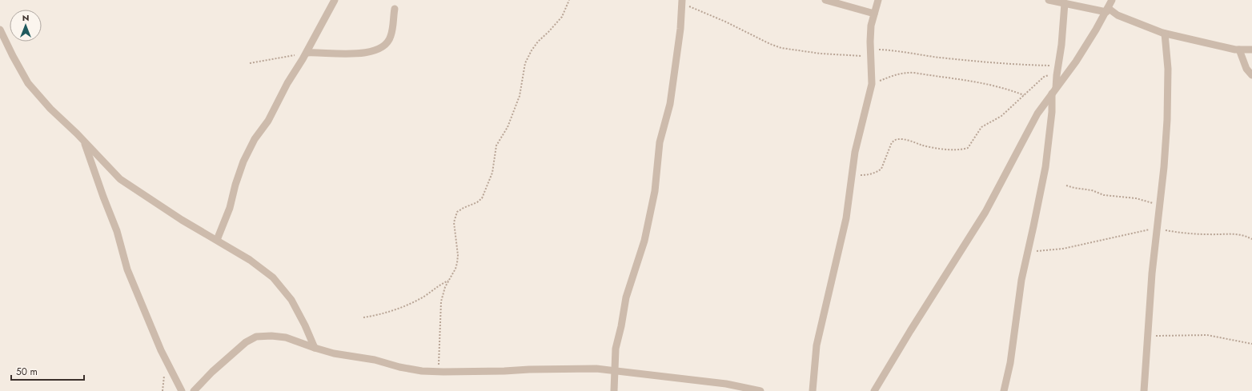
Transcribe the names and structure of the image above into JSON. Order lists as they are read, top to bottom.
{
  "scale_bar": "50 m",
  "north": "top"
}
